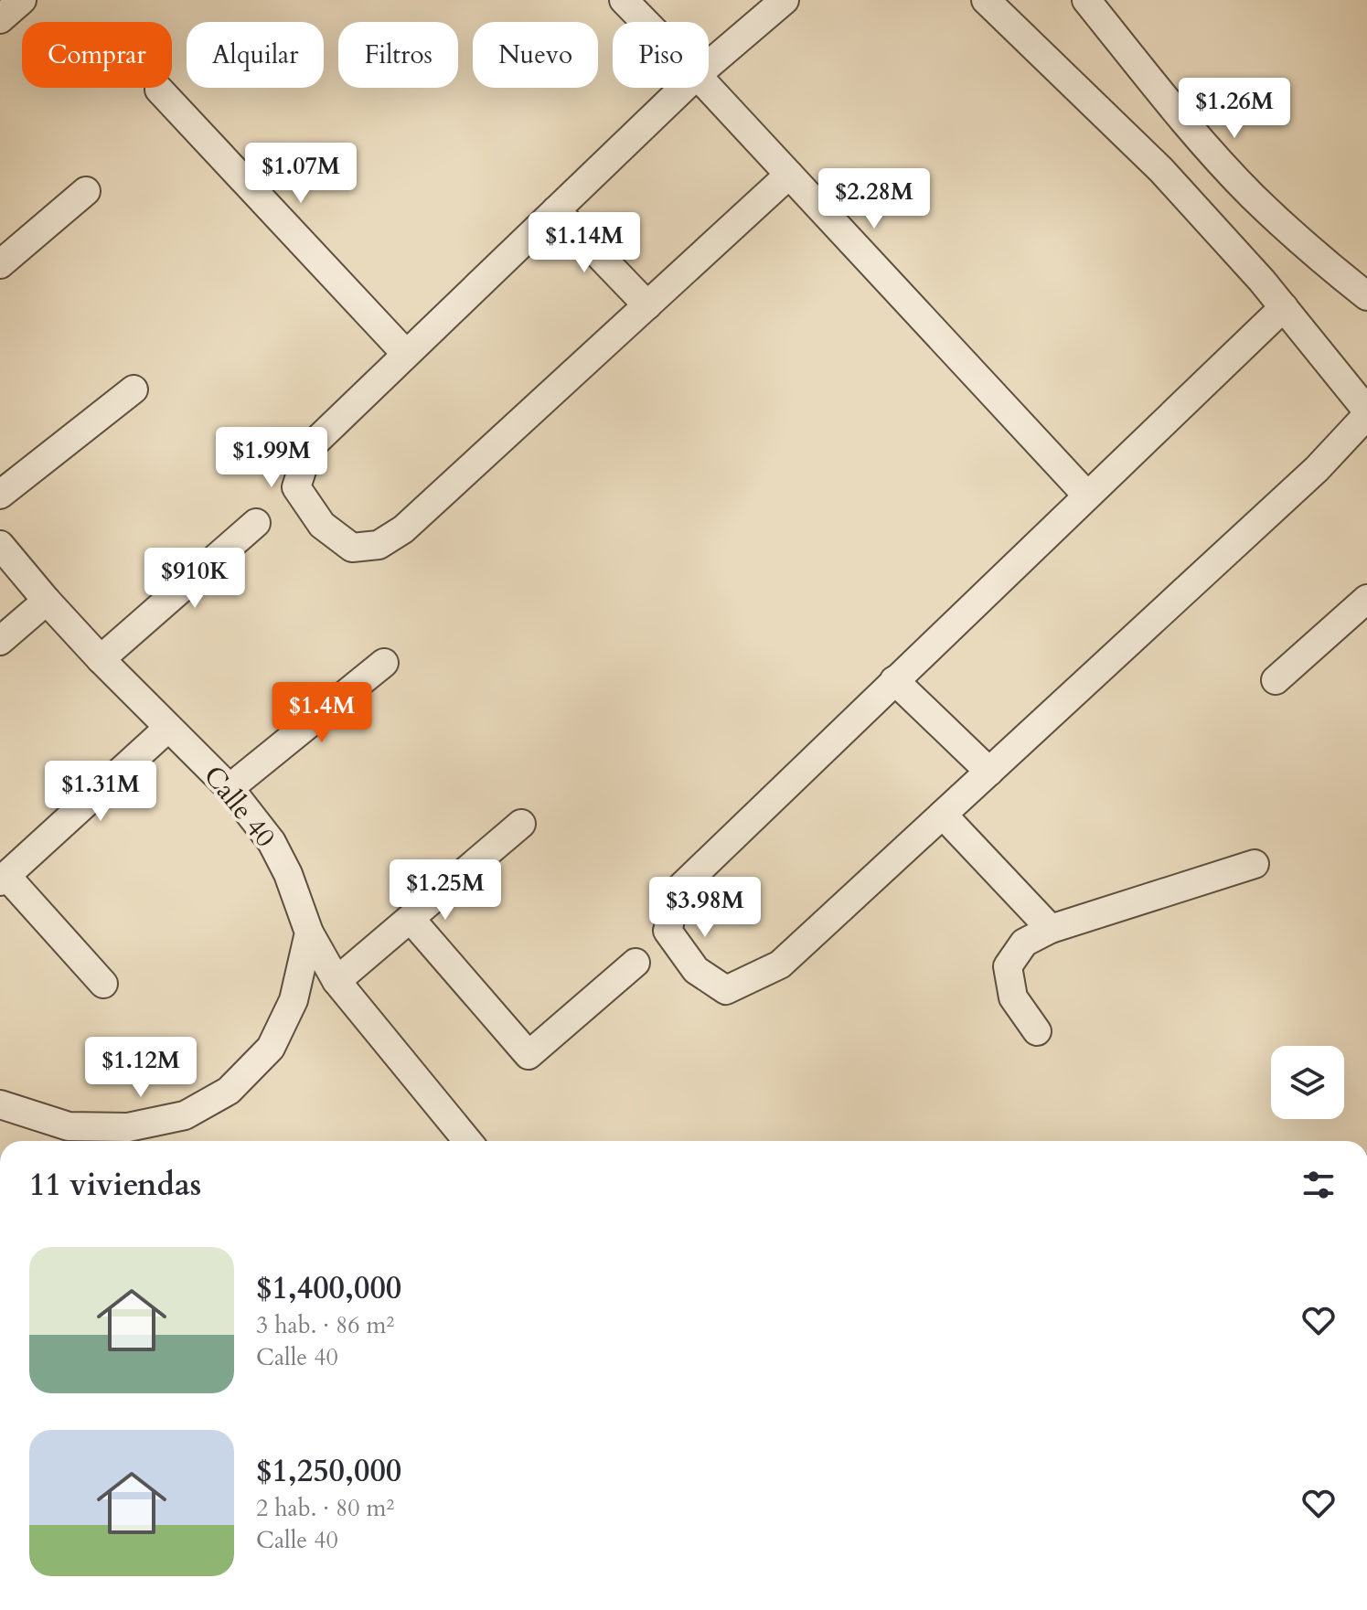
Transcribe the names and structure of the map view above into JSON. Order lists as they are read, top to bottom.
{
  "streets": {
    "street": ["Calle 40"]
  },
  "page": {
    "chip": [
      "Comprar",
      "Alquilar",
      "Filtros",
      "Nuevo",
      "Piso"
    ],
    "price": [
      "$1.26M",
      "$1.07M",
      "$2.28M",
      "$1.14M",
      "$1.99M",
      "$910K",
      "$1.4M",
      "$1.31M",
      "$1.25M",
      "$3.98M",
      "$1.12M"
    ],
    "heading": "11 viviendas",
    "list": [
      {
        "name": "$1,400,000",
        "note": "3 hab. · 86 m² · Calle 40"
      },
      {
        "name": "$1,250,000",
        "note": "2 hab. · 80 m² · Calle 40"
      }
    ]
  }
}
